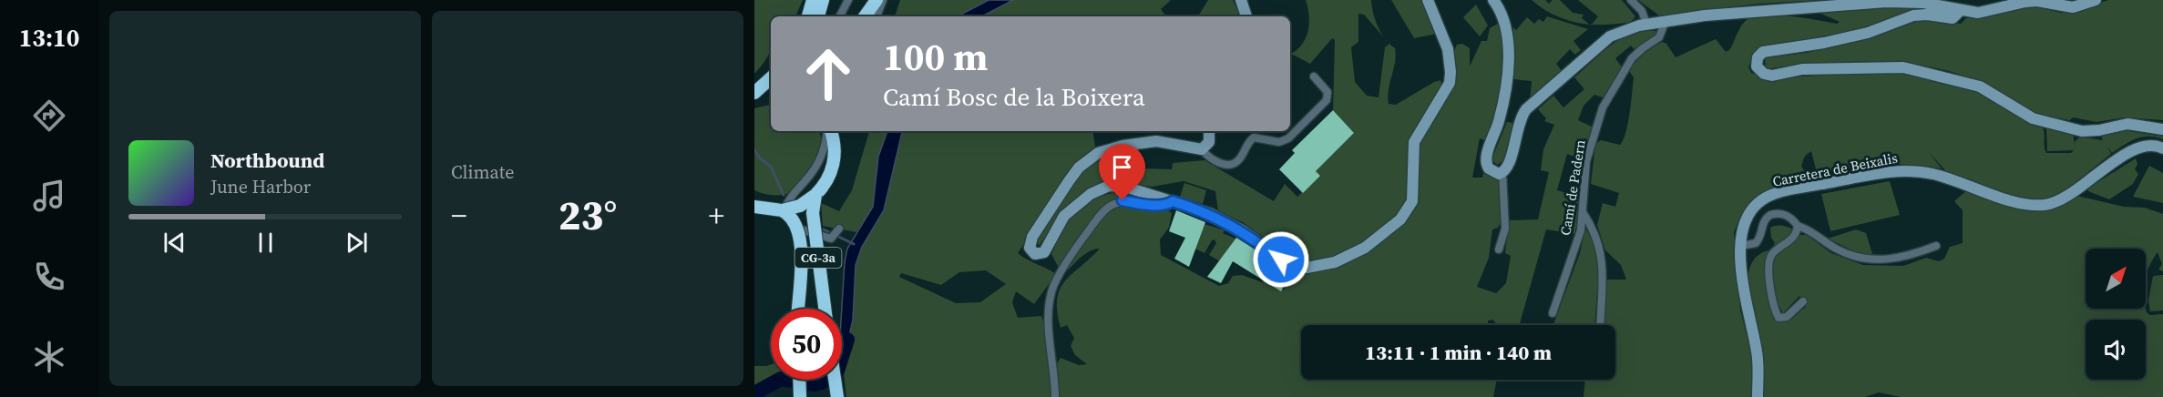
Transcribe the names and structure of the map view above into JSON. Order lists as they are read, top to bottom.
{
  "streets": {
    "highway": ["CG-3a"],
    "main road": ["Carretera de Beixalis"],
    "street": ["Camí de Padern"]
  },
  "north": "top right",
  "page": {
    "tabs": "13:10",
    "tile": "Climate",
    "turn": ["100 m", "Camí Bosc de la Boixera"],
    "song": ["Northbound", "June Harbor"],
    "heat": ["−", "23°", "+"],
    "limit": "50",
    "trip": "13:11 · 1 min · 140 m"
  }
}
